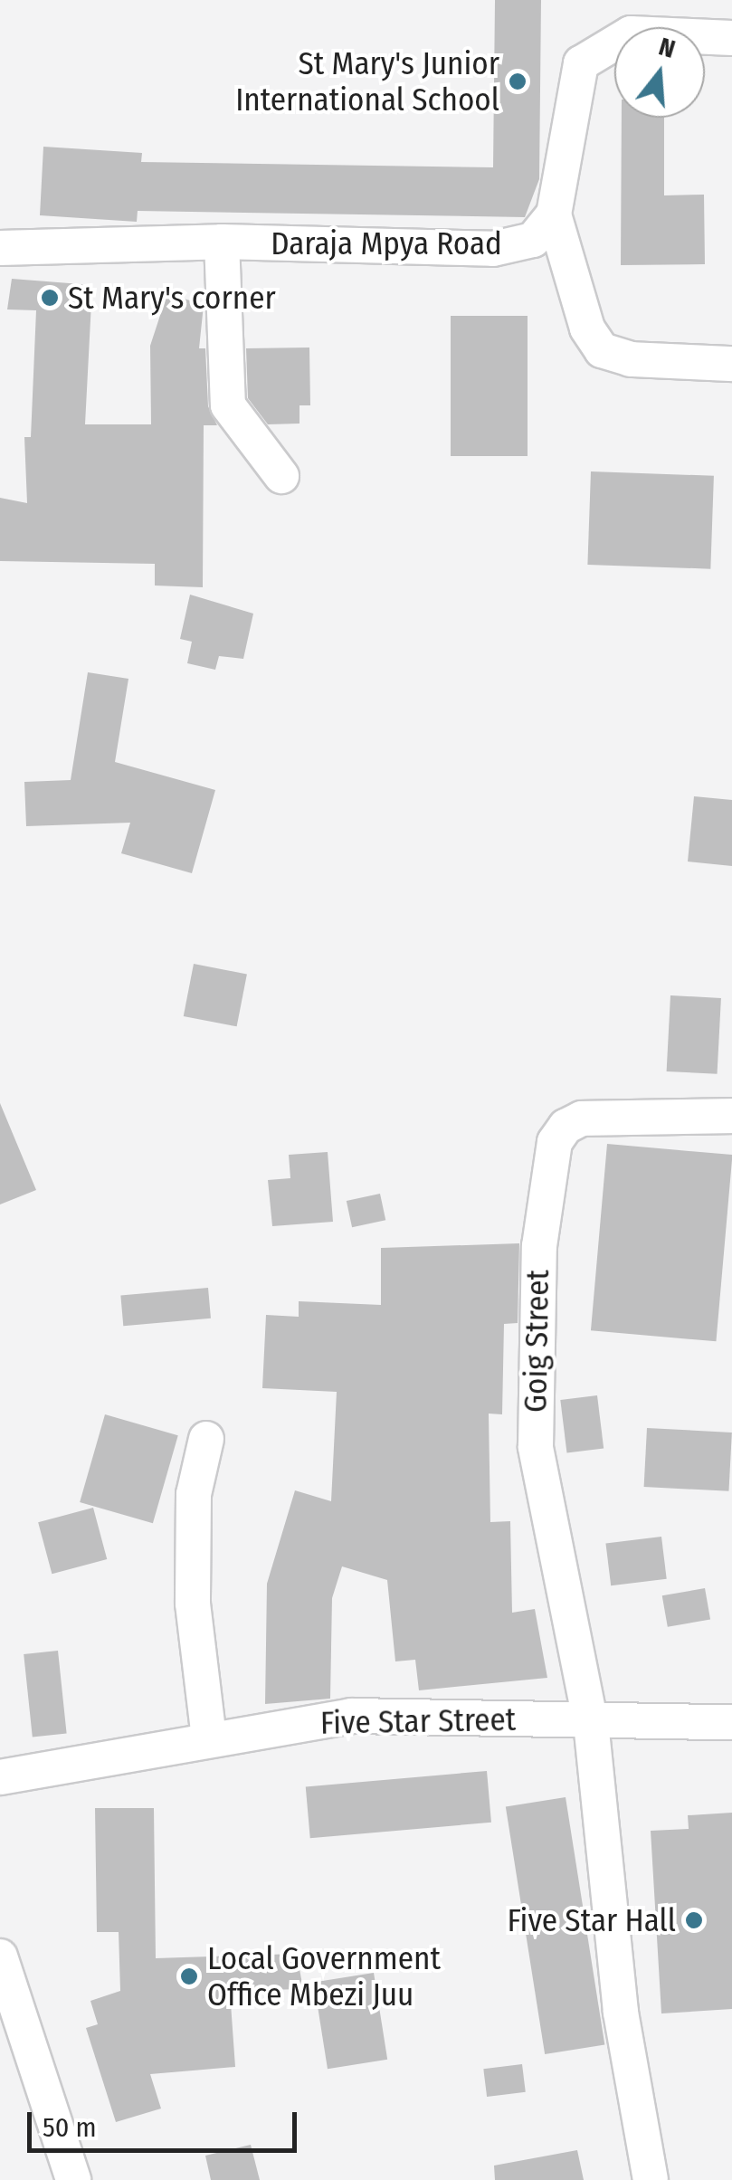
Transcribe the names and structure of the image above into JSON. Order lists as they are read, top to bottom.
{
  "streets": {
    "street": ["Daraja Mpya Road", "Goig Street", "Five Star Street"]
  },
  "crossings": [
    ["Goig Street", "Five Star Street"]
  ],
  "places": [
    "St Mary's Junior International School",
    "St Mary's corner",
    "Five Star Hall",
    "Local Government Office Mbezi Juu"
  ],
  "scale_bar": "50 m",
  "north": "top"
}
